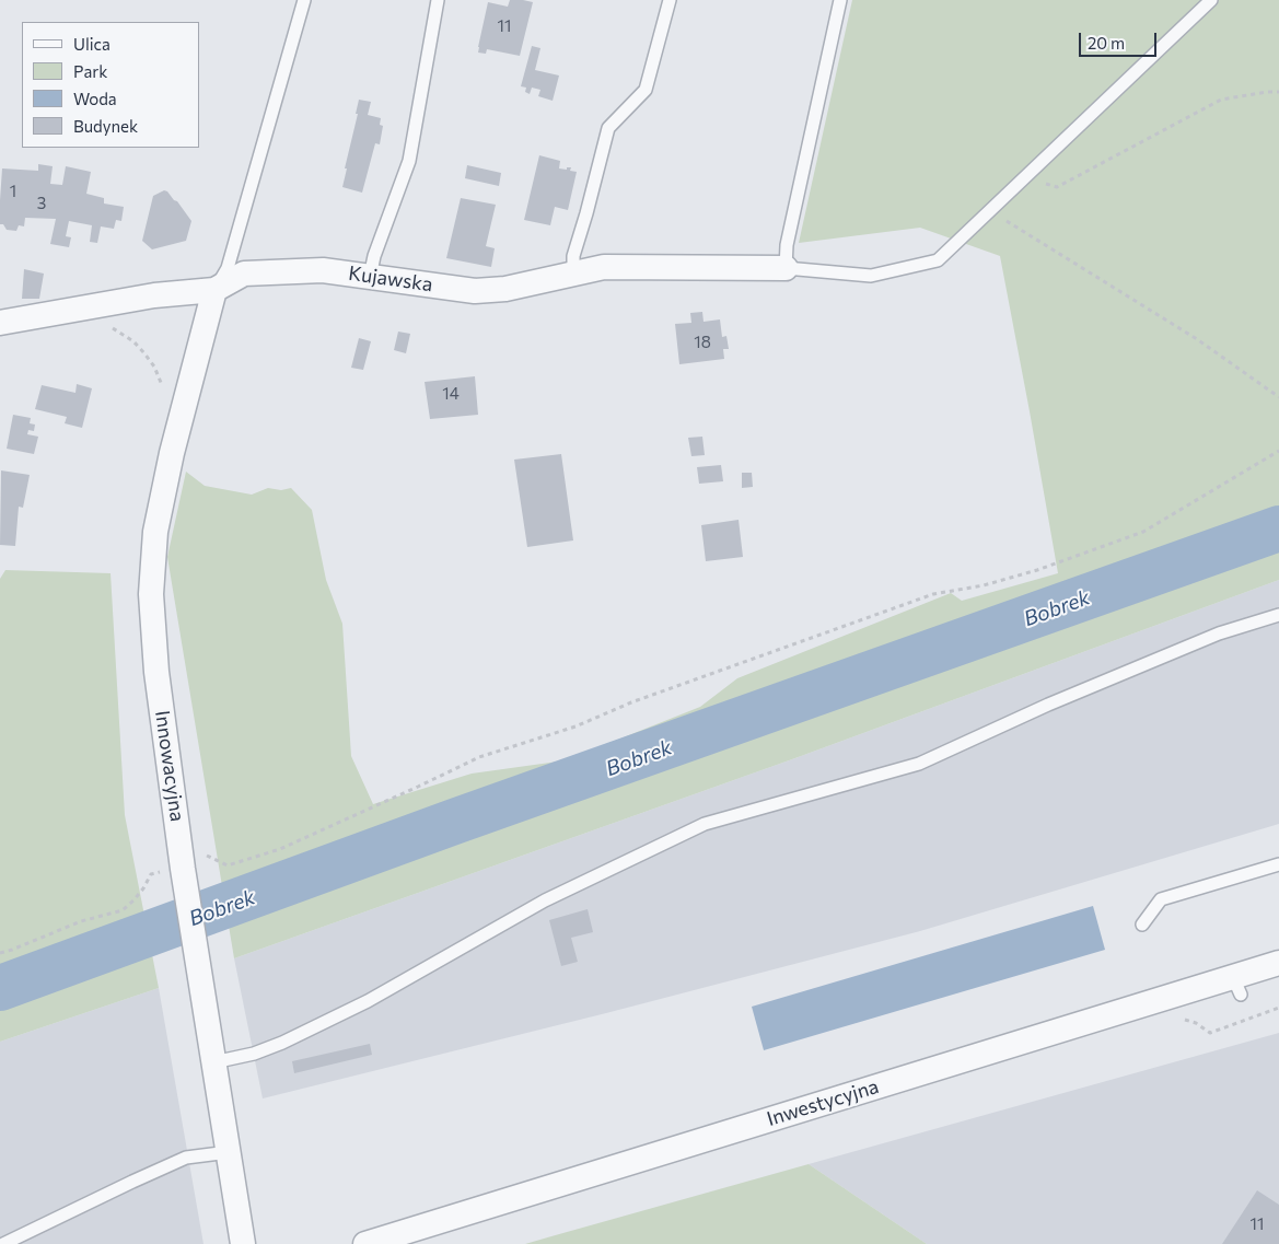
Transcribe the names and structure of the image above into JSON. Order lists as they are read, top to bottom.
{
  "streets": {
    "street": ["Kujawska", "Innowacyjna", "Inwestycyjna"]
  },
  "crossings": [
    ["Kujawska", "Innowacyjna"]
  ],
  "water": ["Bobrek"],
  "house_numbers": [
    "11",
    "1",
    "3",
    "18",
    "14",
    "11"
  ],
  "legend": [
    "Ulica",
    "Park",
    "Woda",
    "Budynek"
  ],
  "scale_bar": "20 m"
}
